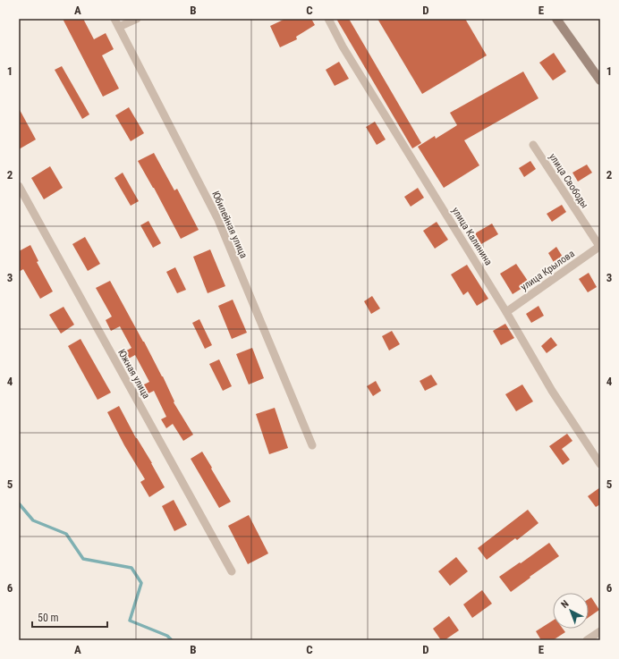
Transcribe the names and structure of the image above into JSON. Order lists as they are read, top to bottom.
{
  "streets": {
    "street": [
      "улица Свободы",
      "Юбилейная улица",
      "улица Калинина",
      "улица Крылова",
      "Южная улица"
    ]
  },
  "crossings": [
    ["улица Свободы", "улица Крылова"],
    ["улица Калинина", "улица Крылова"]
  ],
  "scale_bar": "50 m",
  "north": "top left",
  "grid": {
    "columns": [
      "A",
      "B",
      "C",
      "D",
      "E"
    ],
    "rows": [
      "1",
      "2",
      "3",
      "4",
      "5",
      "6"
    ]
  }
}
